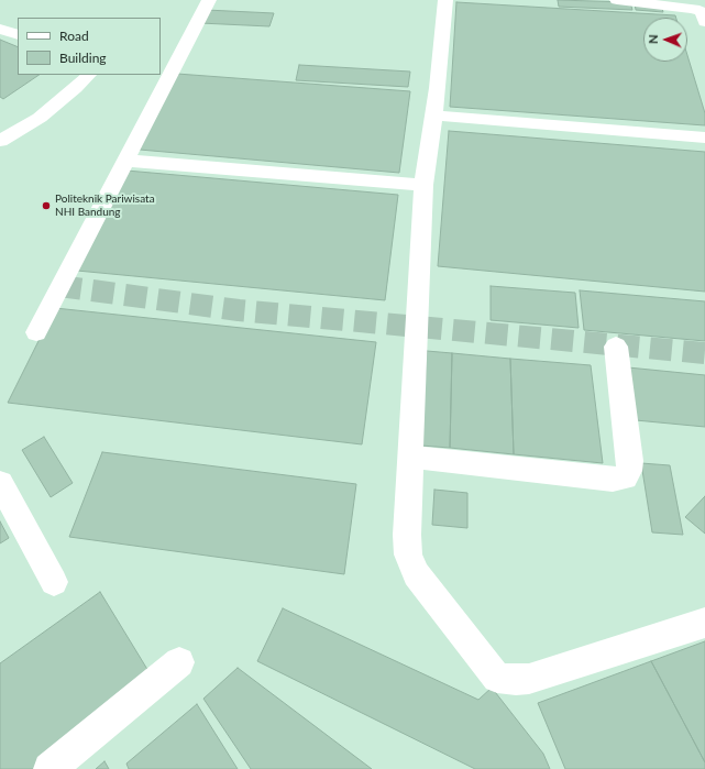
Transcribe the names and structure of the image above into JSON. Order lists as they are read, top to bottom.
{
  "places": ["Politeknik Pariwisata NHI Bandung"],
  "legend": ["Road", "Building"],
  "north": "left"
}
